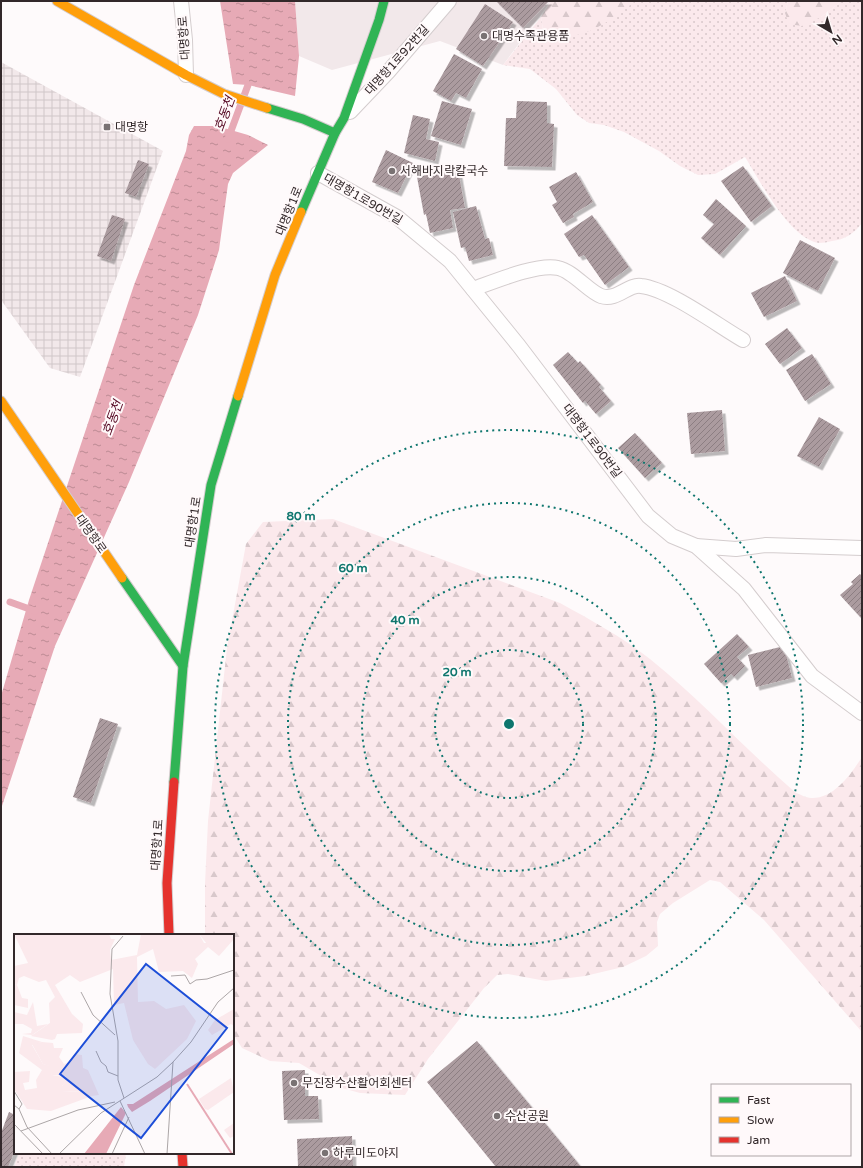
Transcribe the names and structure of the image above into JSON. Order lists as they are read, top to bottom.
{
  "streets": {
    "street": ["대명항로", "대명항1로"],
    "lane": ["대명항1로92번길", "대명항1로90번길"]
  },
  "crossings": [
    ["대명항로", "대명항1로"],
    ["대명항1로92번길", "대명항1로"],
    ["대명항1로90번길", "대명항1로"]
  ],
  "water": ["호동천"],
  "places": {
    "other": [
      "대명수족관용품",
      "서해바지락칼국수",
      "무진장수산활어회센터",
      "수산공원",
      "하루미도야지"
    ],
    "transit": ["대명항"]
  },
  "legend": ["Fast", "Slow", "Jam"],
  "north": "bottom right",
  "rings": [
    "80 m",
    "60 m",
    "40 m",
    "20 m"
  ]
}
